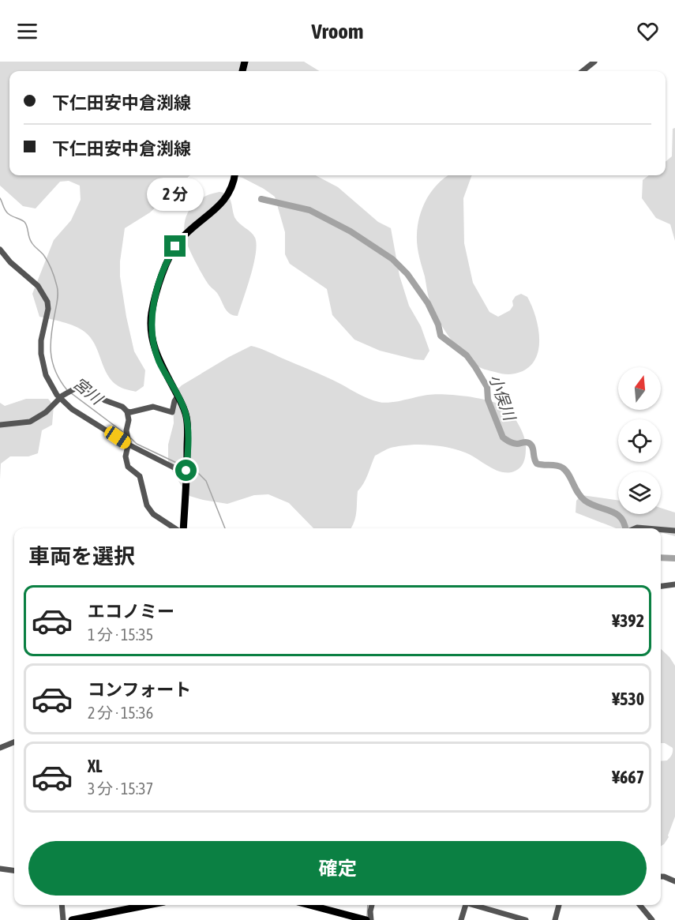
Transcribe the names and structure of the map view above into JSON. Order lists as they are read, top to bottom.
{
  "water": ["宮川", "小俣川"],
  "north": "top",
  "page": {
    "header": "Vroom",
    "banner": ["下仁田安中倉渕線", "下仁田安中倉渕線"],
    "bubble": "2 分",
    "heading": "車両を選択",
    "list": [
      {
        "name": "エコノミー",
        "note": "1 分 · 15:35",
        "value": "¥392"
      },
      {
        "name": "コンフォート",
        "note": "2 分 · 15:36",
        "value": "¥530"
      },
      {
        "name": "XL",
        "note": "3 分 · 15:37",
        "value": "¥667"
      }
    ],
    "buttons": "確定"
  }
}
